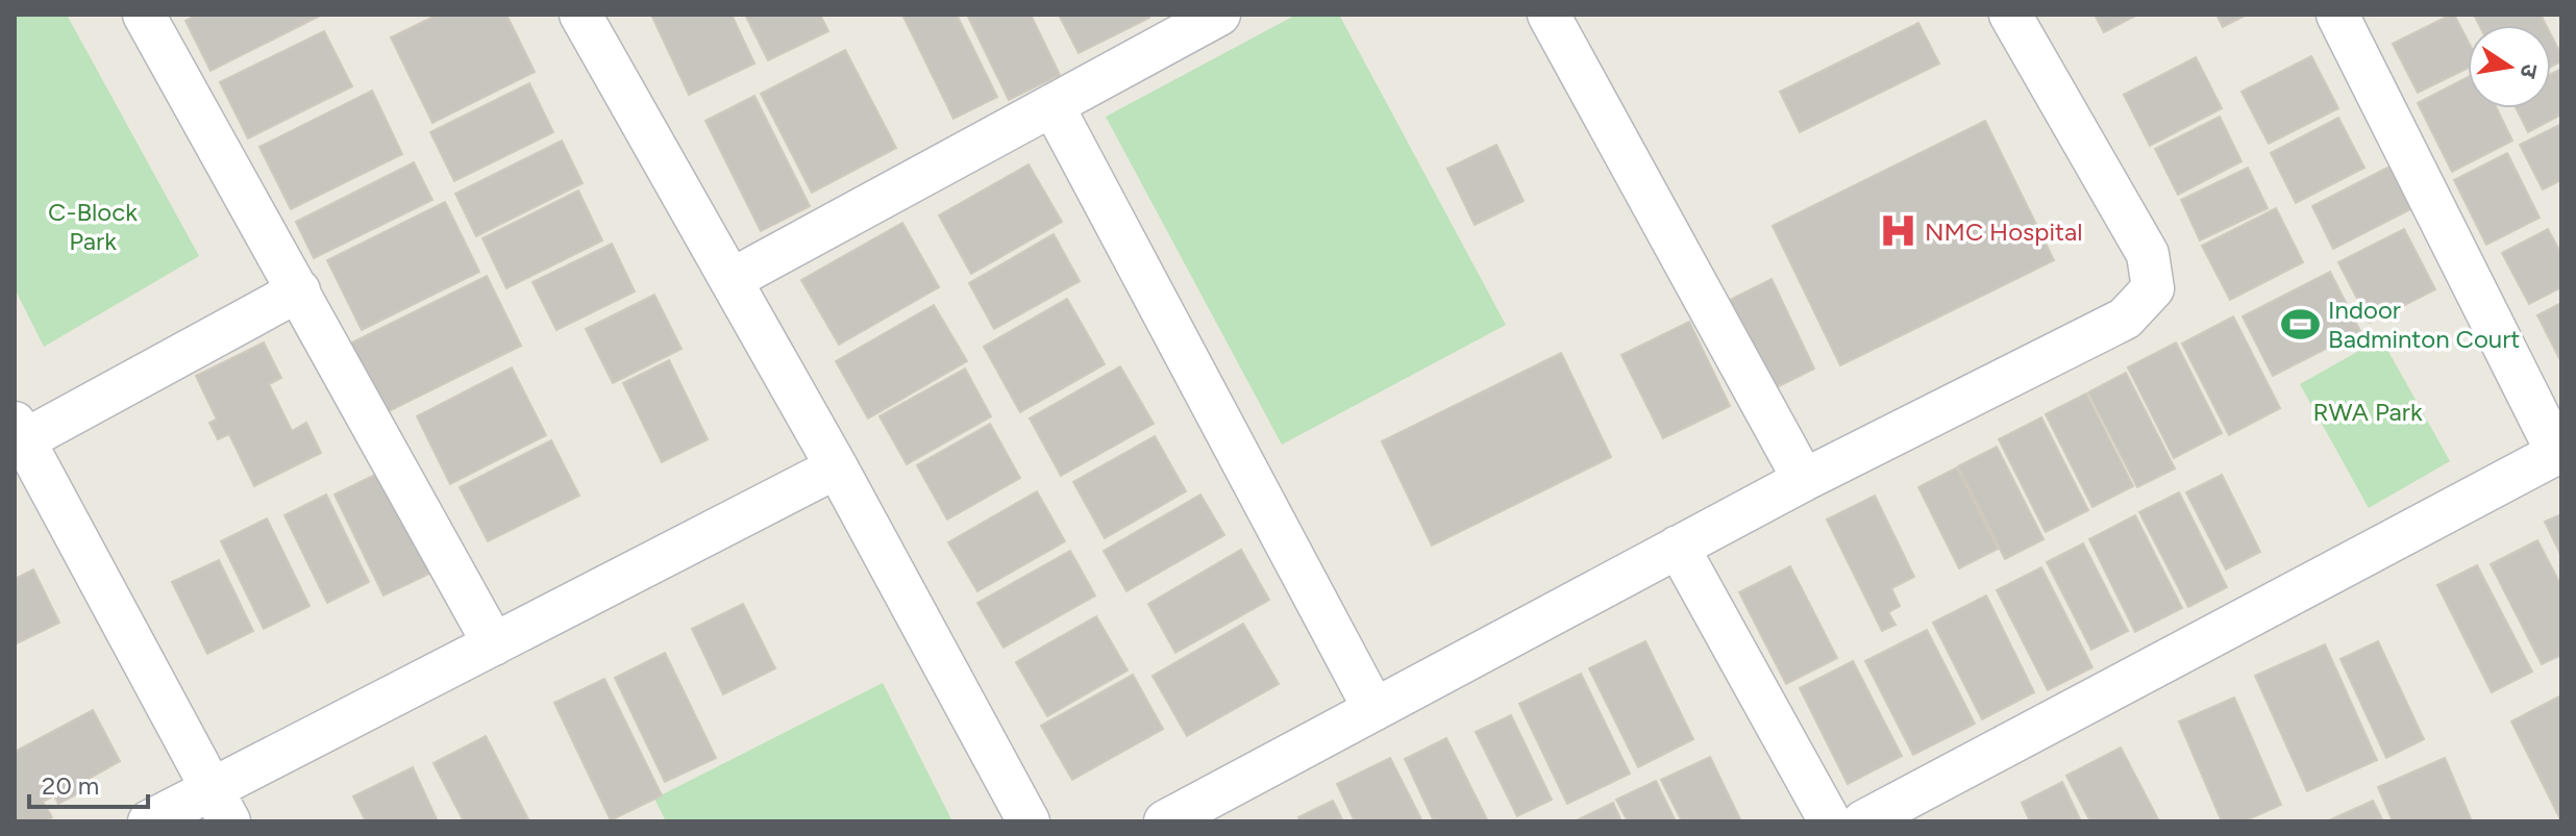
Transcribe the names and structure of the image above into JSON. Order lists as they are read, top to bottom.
{
  "parks": ["C-Block Park", "RWA Park"],
  "places": {
    "hospital": ["NMC Hospital"],
    "sports": ["Indoor Badminton Court"]
  },
  "scale_bar": "20 m",
  "north": "right"
}
